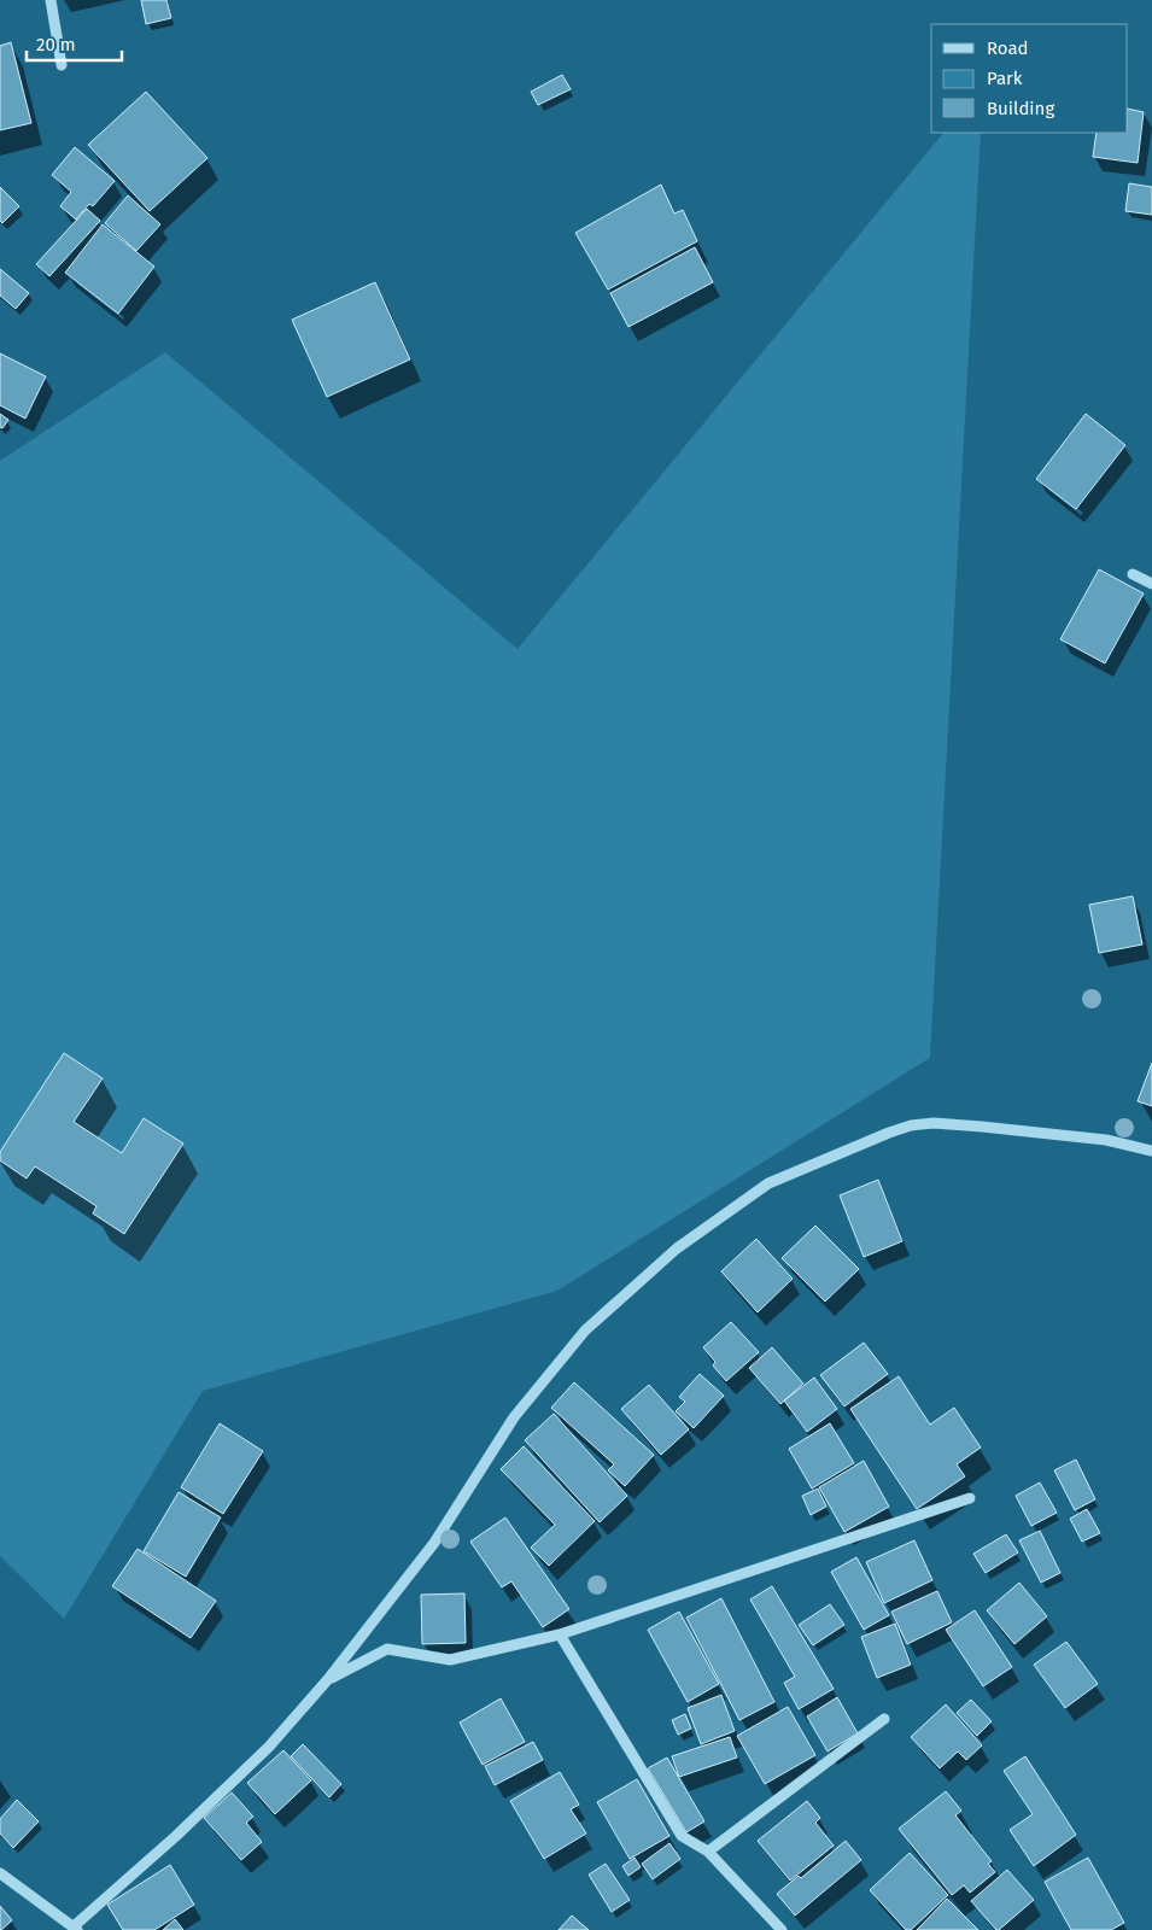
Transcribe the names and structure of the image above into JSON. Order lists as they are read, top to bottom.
{
  "legend": ["Road", "Park", "Building"],
  "scale_bar": "20 m"
}
